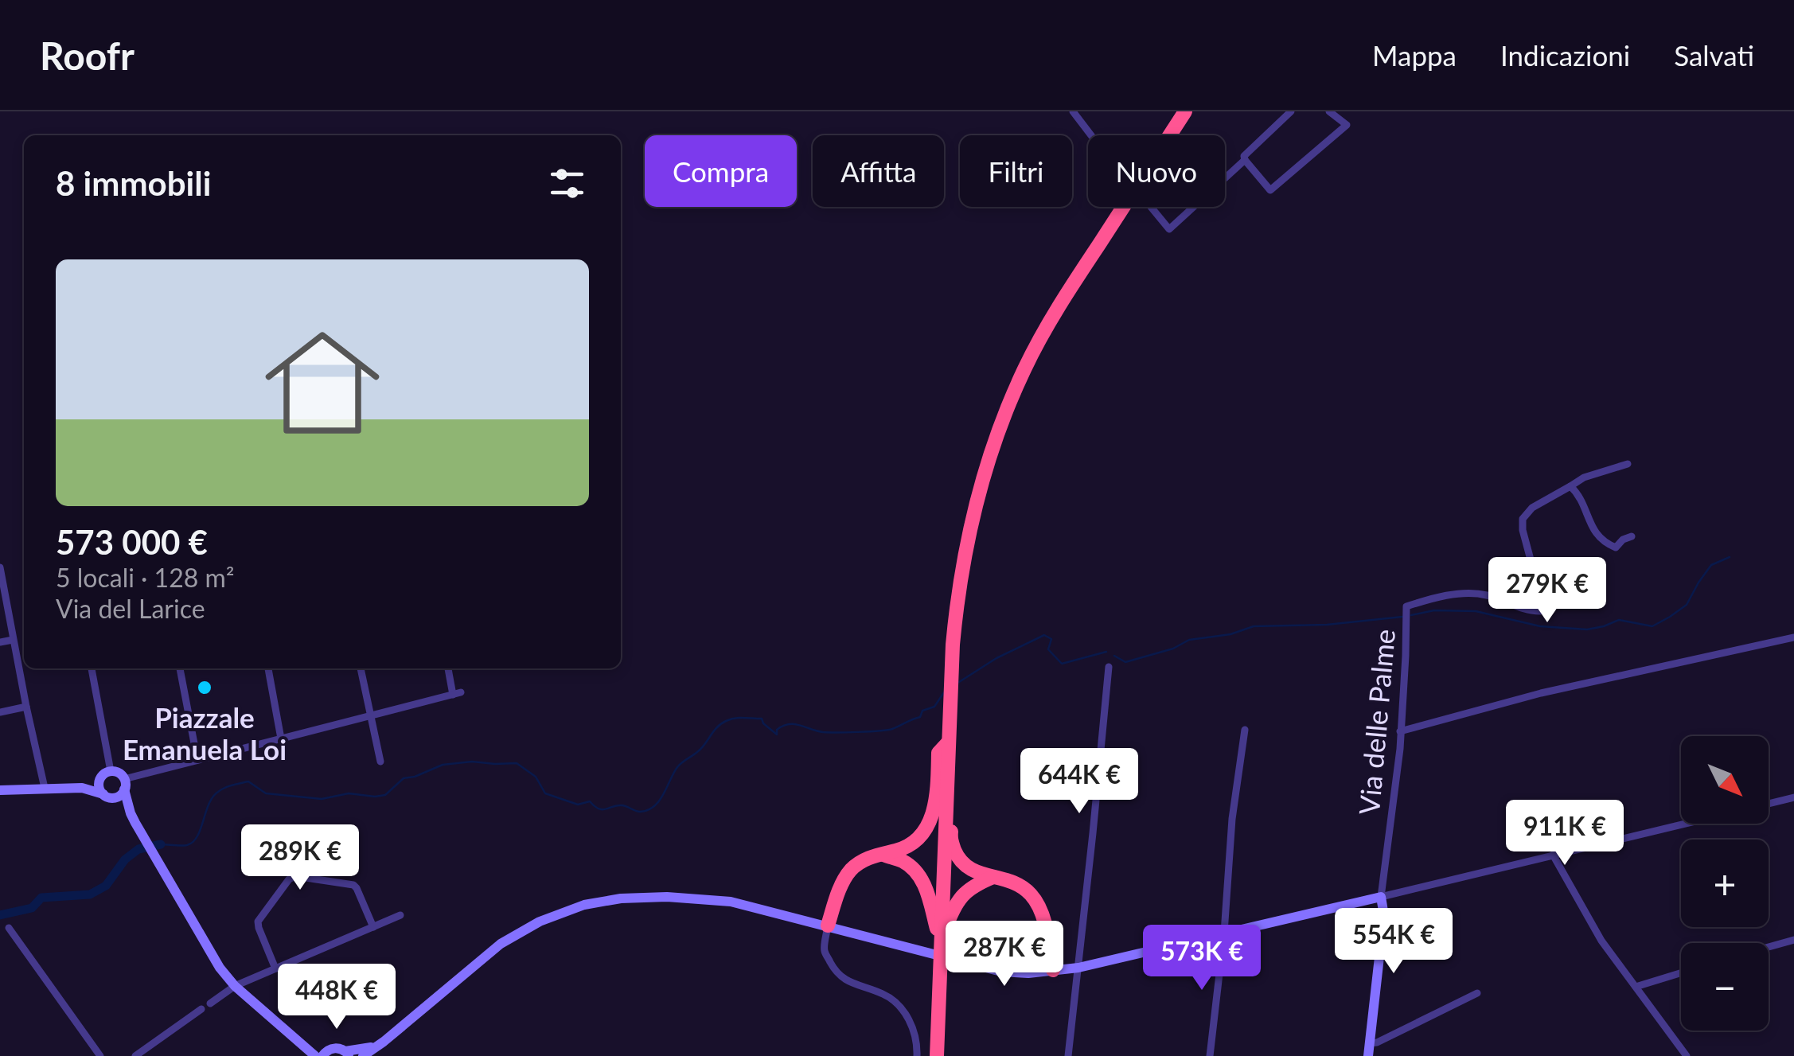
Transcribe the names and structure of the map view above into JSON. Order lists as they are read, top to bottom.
{
  "streets": {
    "street": ["Via delle Palme"]
  },
  "places": ["Piazzale Emanuela Loi"],
  "north": "bottom right",
  "page": {
    "header": "Roofr",
    "nav": ["Mappa", "Indicazioni", "Salvati"],
    "chip": [
      "Compra",
      "Affitta",
      "Filtri",
      "Nuovo"
    ],
    "heading": "8 immobili",
    "list": [
      {
        "name": "573 000 €",
        "note": "5 locali · 128 m² · Via del Larice"
      }
    ],
    "price": [
      "279K €",
      "644K €",
      "911K €",
      "289K €",
      "554K €",
      "287K €",
      "573K €",
      "448K €"
    ],
    "map_buttons": ["+", "−"]
  }
}
